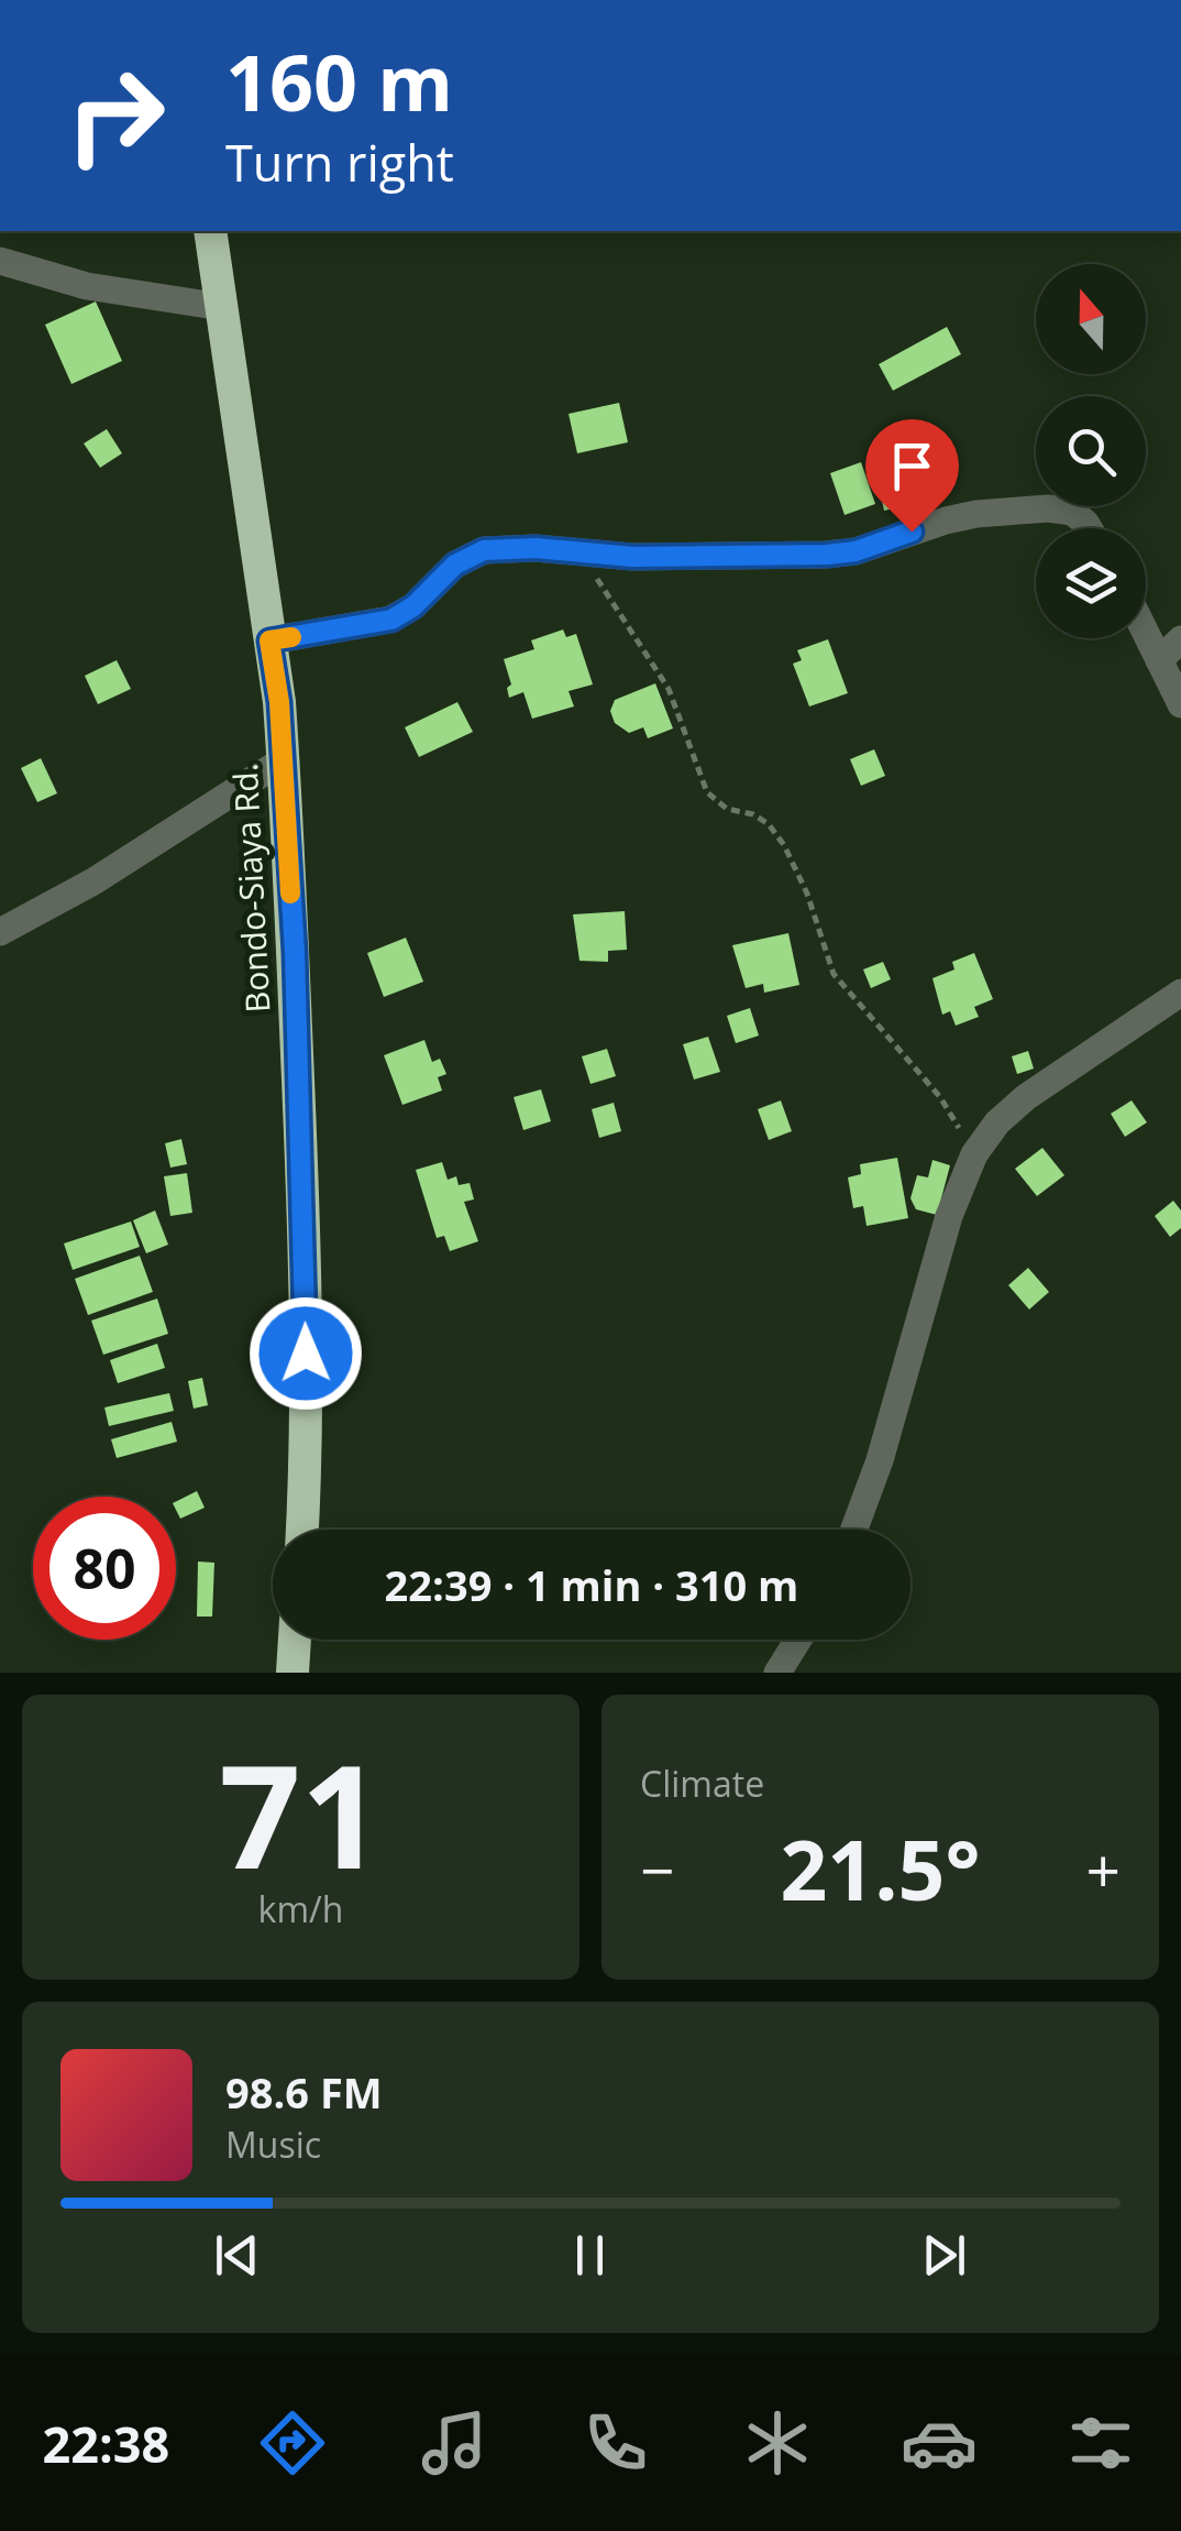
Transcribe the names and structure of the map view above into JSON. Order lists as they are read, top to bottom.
{
  "streets": {
    "highway": ["Bondo-Siaya Rd."]
  },
  "north": "top",
  "page": {
    "turn": ["160 m", "Turn right"],
    "limit": "80",
    "trip": "22:39 · 1 min · 310 m",
    "tile": [
      ["71", "km/h"],
      "Climate"
    ],
    "heat": ["−", "21.5°", "+"],
    "song": ["98.6 FM", "Music"],
    "tabs": "22:38"
  }
}
